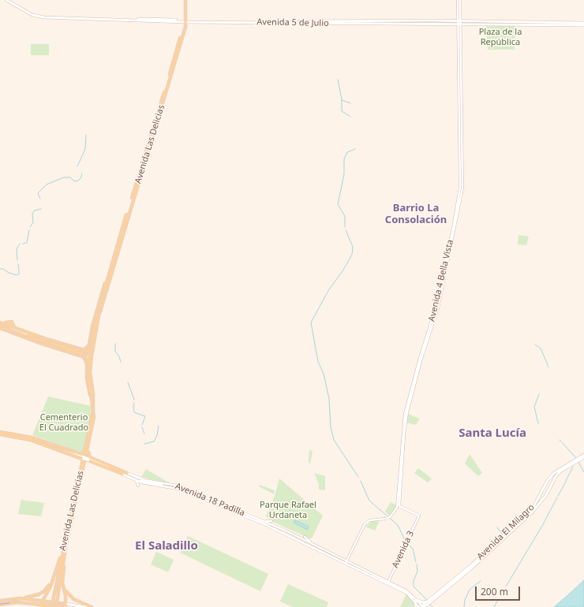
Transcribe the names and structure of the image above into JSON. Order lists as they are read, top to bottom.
{
  "streets": {
    "main road": ["Avenida 5 de Julio", "Avenida Las Delicias", "Avenida El Milagro"],
    "street": ["Avenida 4 Bella Vista", "Avenida 18 Padilla", "Avenida 3"]
  },
  "crossings": [
    ["Avenida 5 de Julio", "Avenida Las Delicias"],
    ["Avenida 5 de Julio", "Avenida 4 Bella Vista"],
    ["Avenida 4 Bella Vista", "Avenida 18 Padilla"],
    ["Avenida 4 Bella Vista", "Avenida 3"],
    ["Avenida 18 Padilla", "Avenida El Milagro"],
    ["Avenida 18 Padilla", "Avenida 3"]
  ],
  "districts": ["Barrio La Consolación", "Santa Lucía", "El Saladillo"],
  "parks": ["Plaza de la República", "Cementerio El Cuadrado", "Parque Rafael Urdaneta"],
  "scale_bar": "200 m"
}
